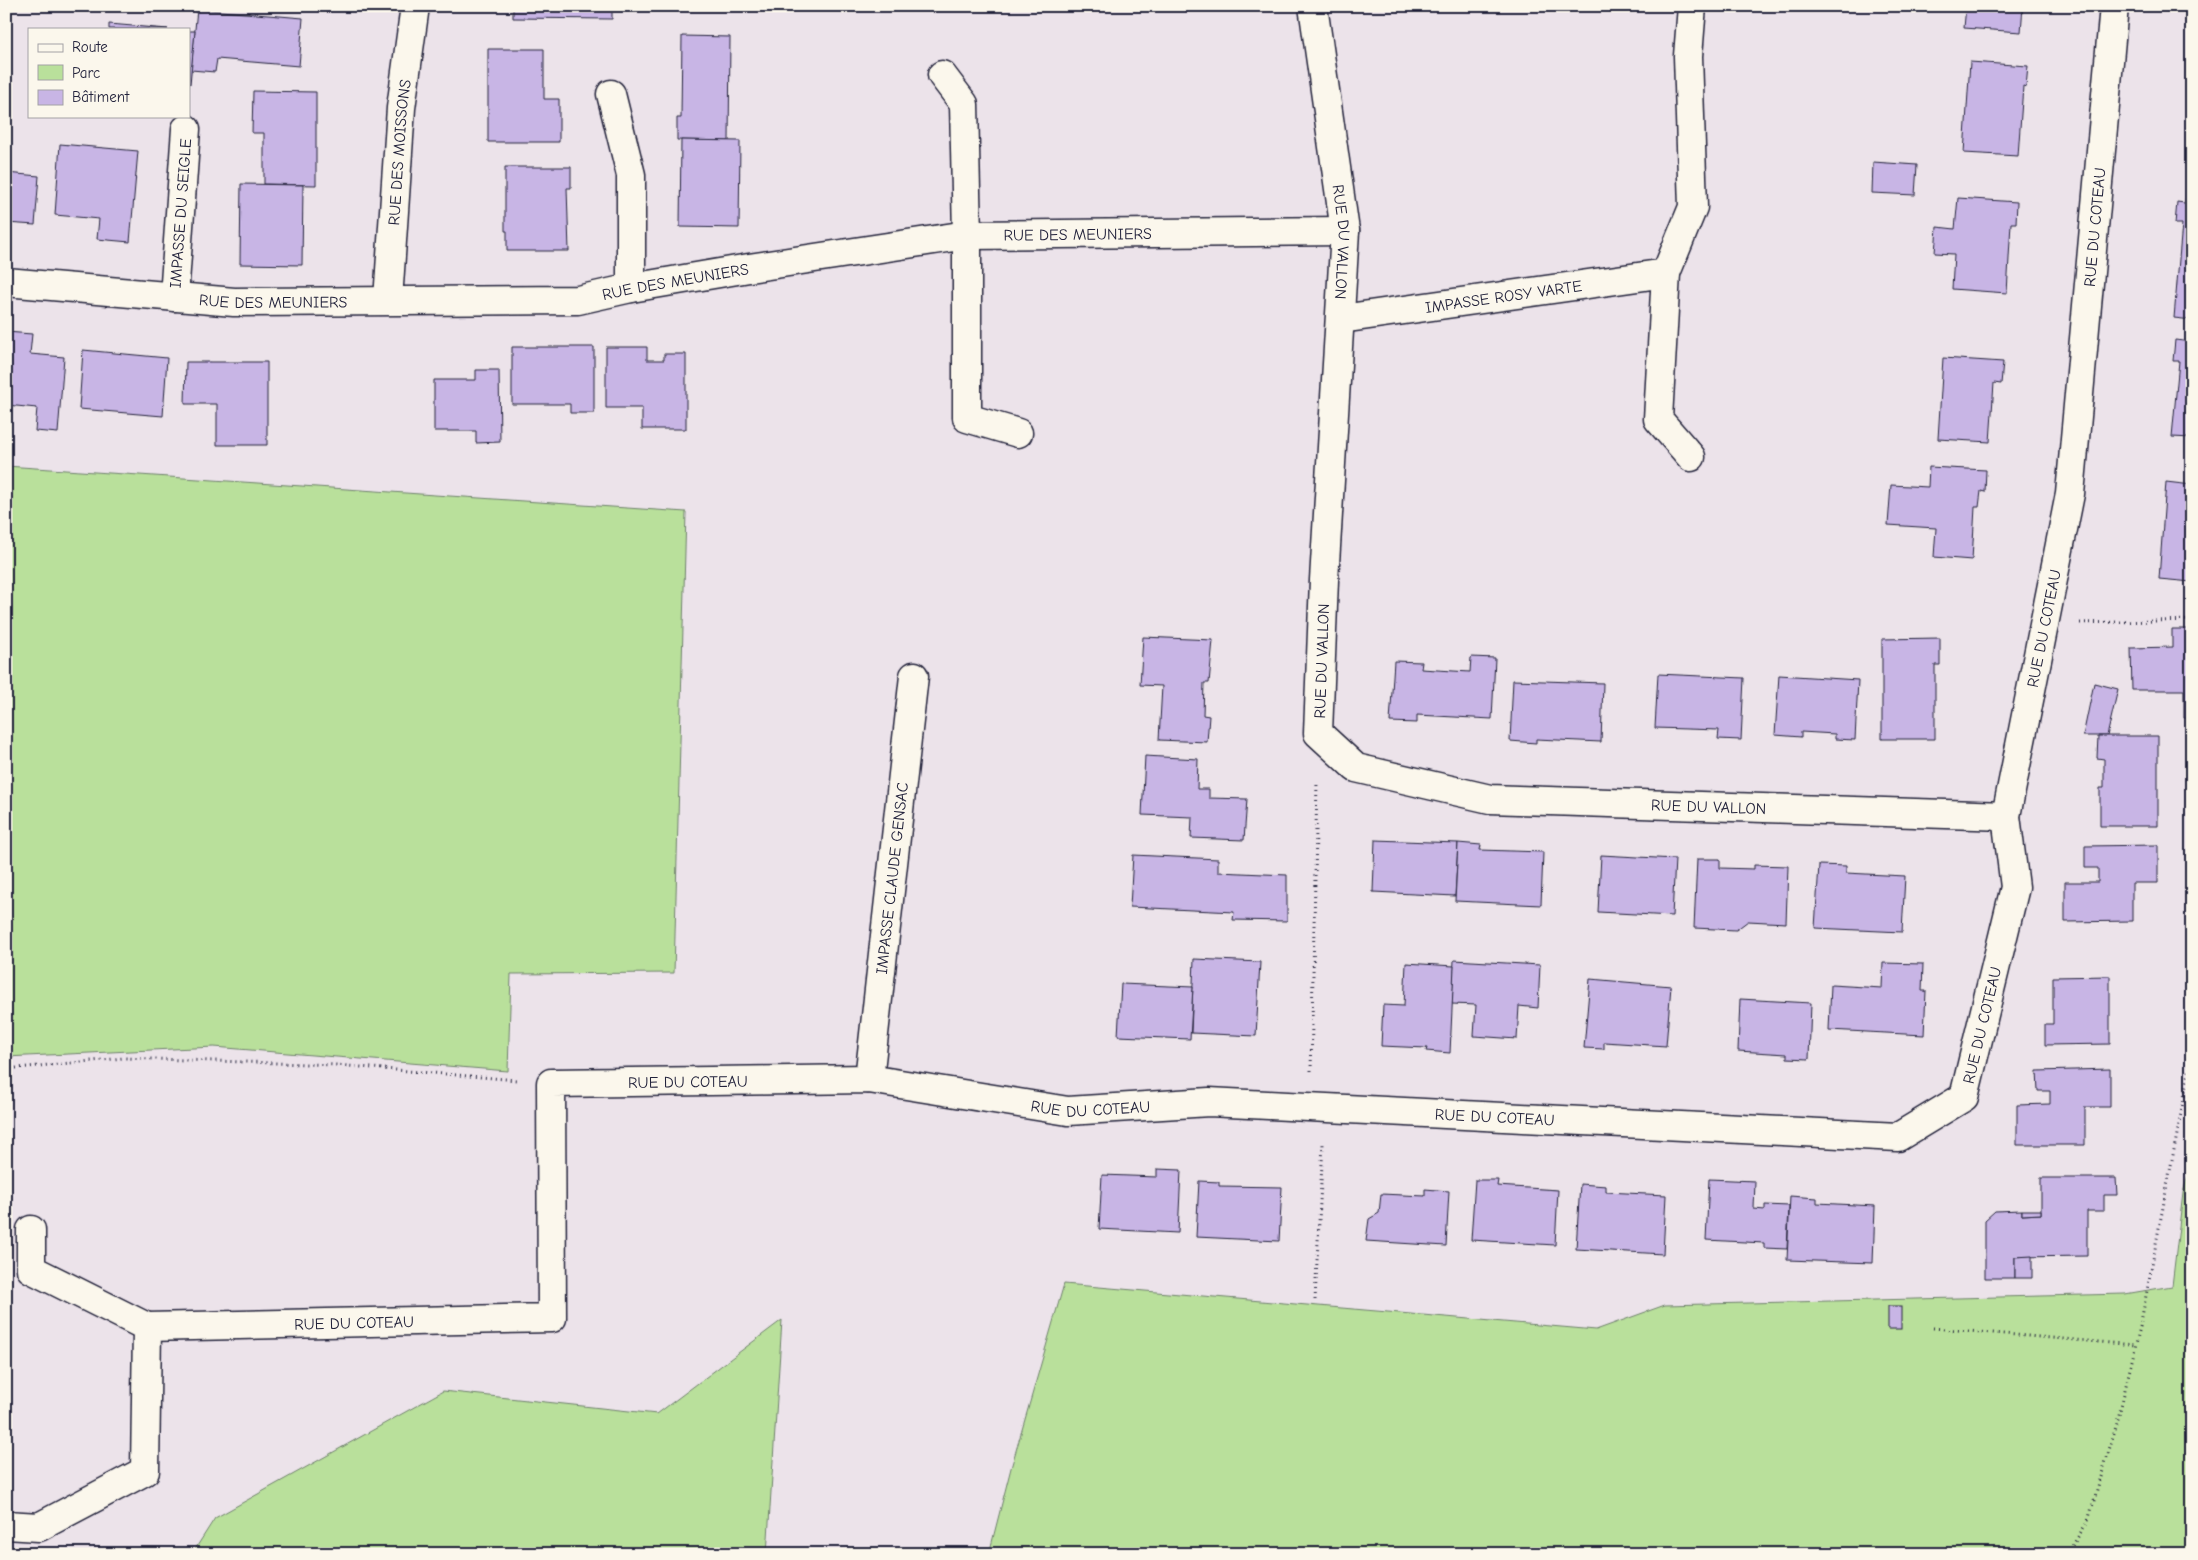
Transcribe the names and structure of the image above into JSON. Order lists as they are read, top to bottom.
{
  "streets": {
    "street": [
      "RUE DES MOISSONS",
      "IMPASSE DU SEIGLE",
      "RUE DU COTEAU",
      "RUE DES MEUNIERS",
      "RUE DU VALLON",
      "IMPASSE ROSY VARTE",
      "IMPASSE CLAUDE GENSAC"
    ]
  },
  "crossings": [
    ["RUE DES MOISSONS", "RUE DES MEUNIERS"],
    ["IMPASSE DU SEIGLE", "RUE DES MEUNIERS"],
    ["RUE DU COTEAU", "RUE DU VALLON"],
    ["RUE DU COTEAU", "IMPASSE CLAUDE GENSAC"],
    ["RUE DES MEUNIERS", "RUE DU VALLON"],
    ["RUE DU VALLON", "IMPASSE ROSY VARTE"]
  ],
  "legend": ["Route", "Parc", "Bâtiment"]
}
